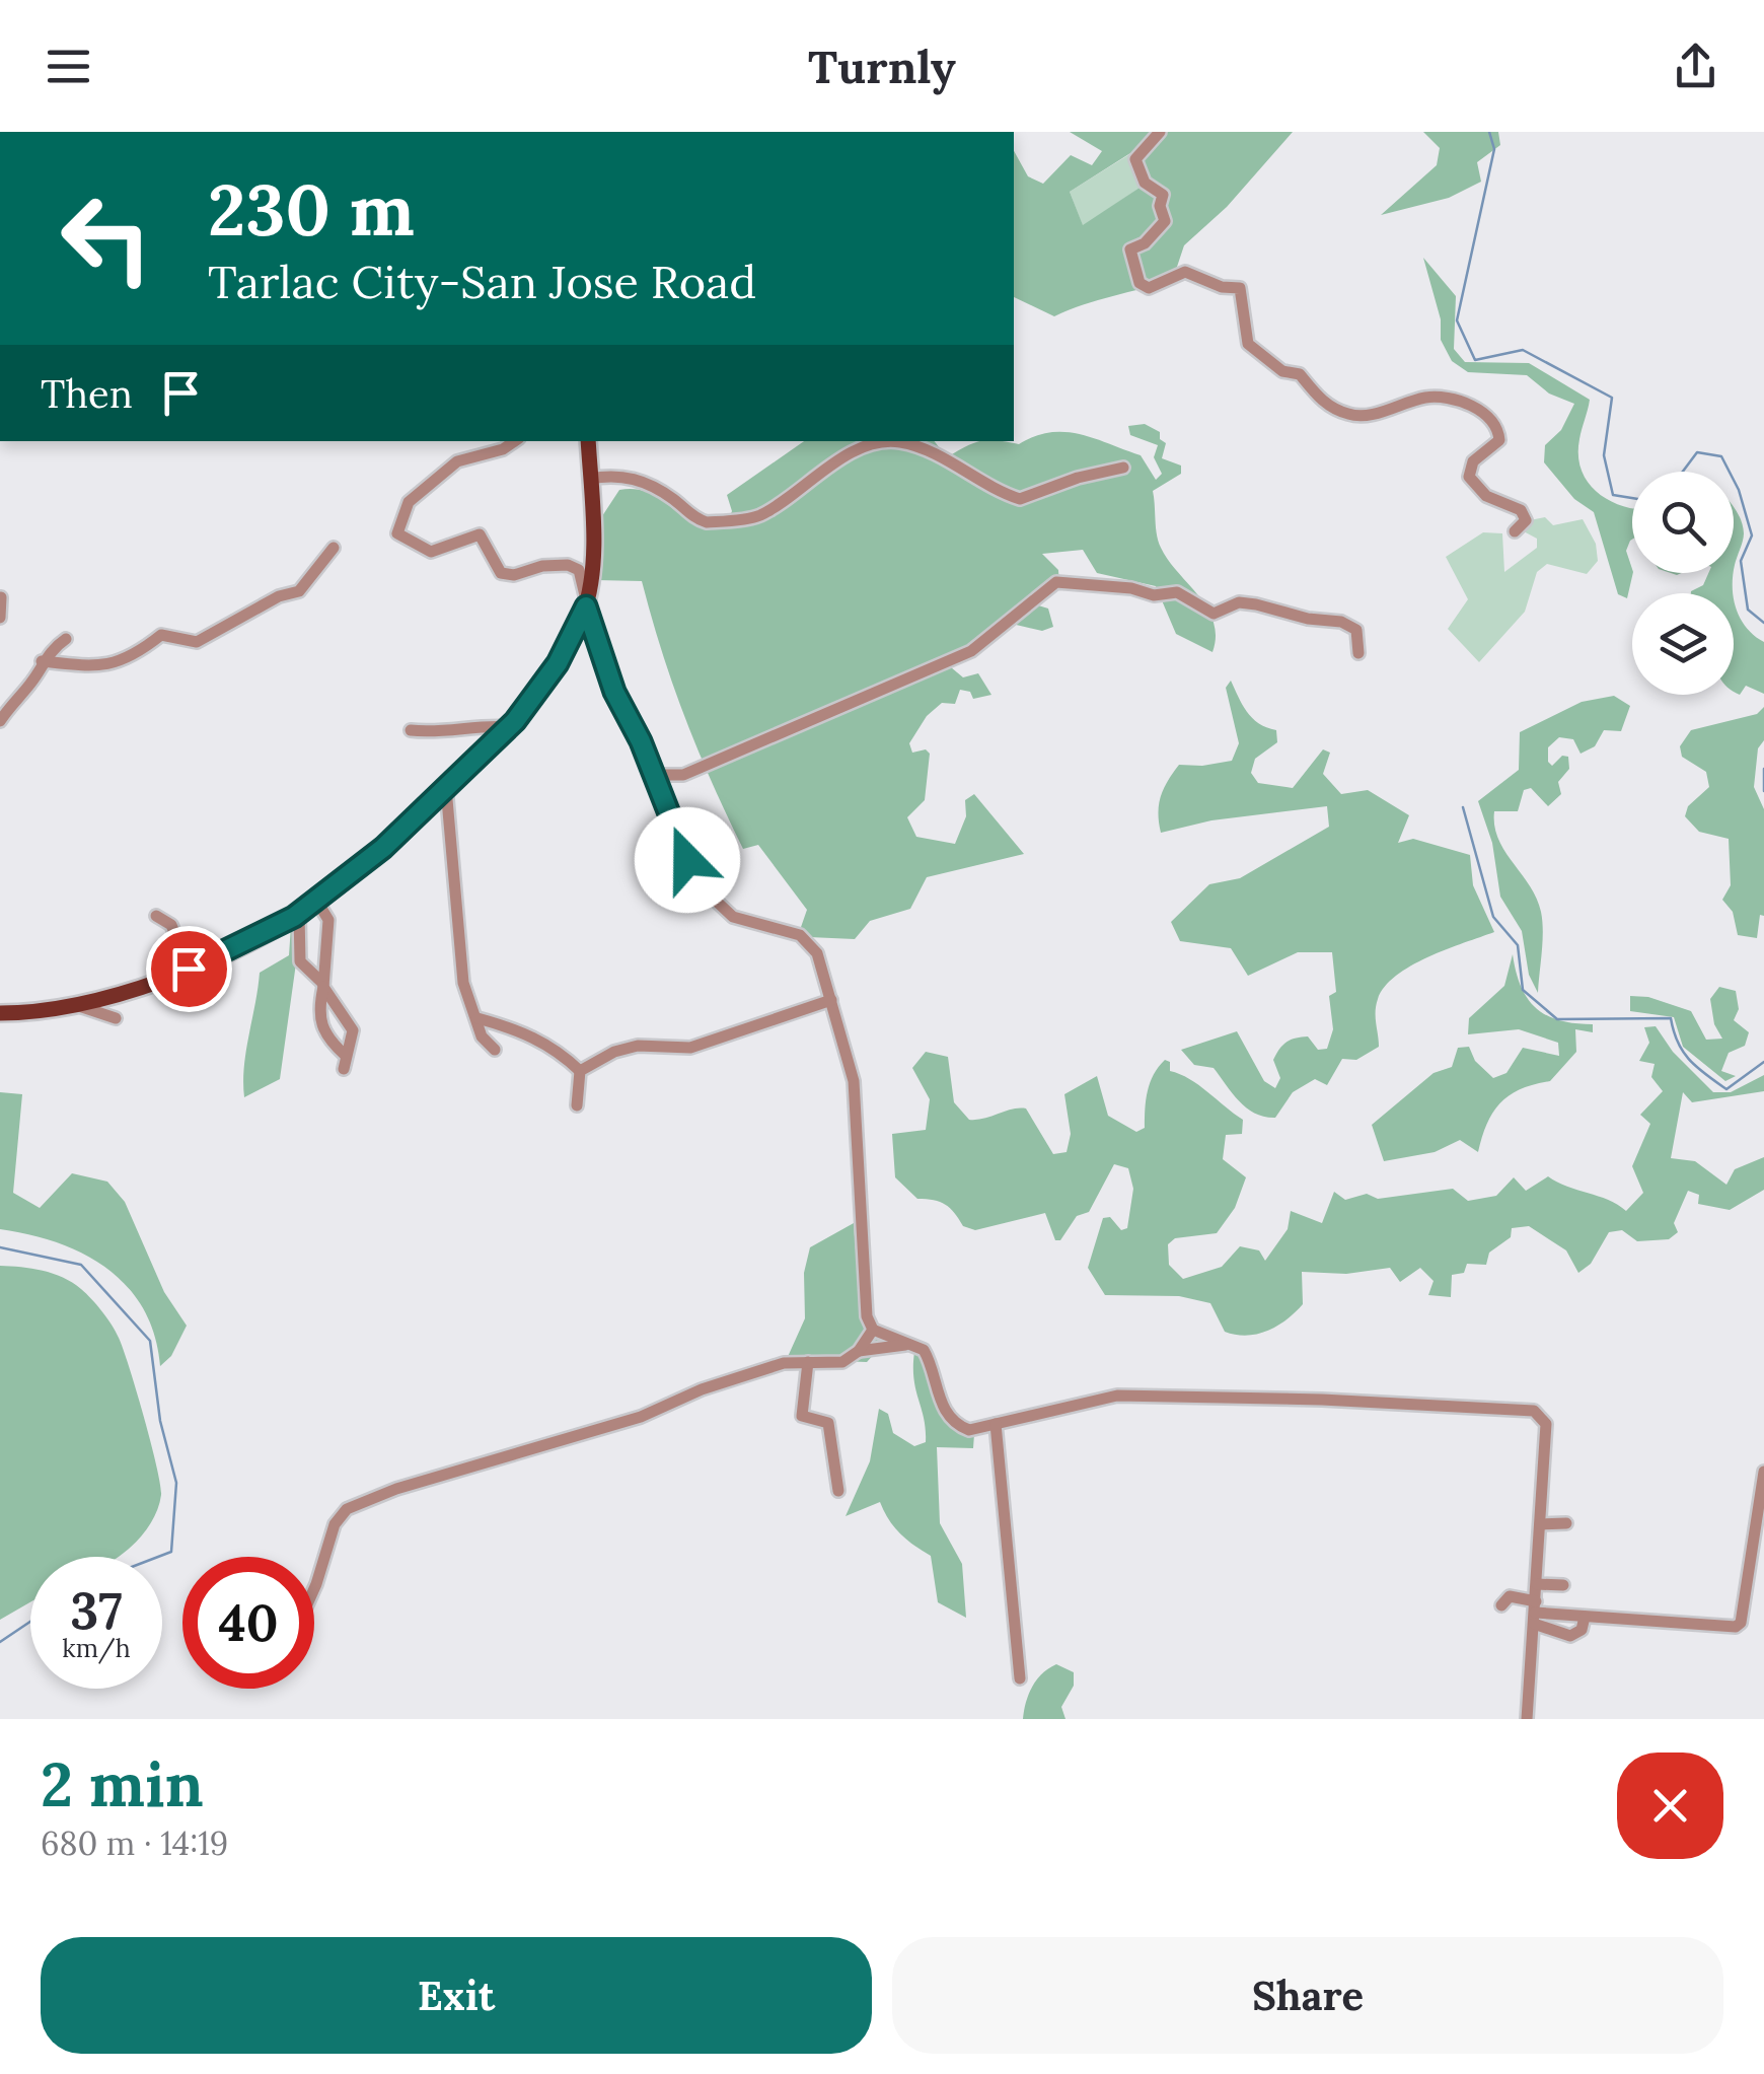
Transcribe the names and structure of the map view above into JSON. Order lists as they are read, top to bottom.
{
  "page": {
    "header": "Turnly",
    "turn": ["230 m", "Tarlac City-San Jose Road"],
    "then": "Then",
    "speed": "37 km/h",
    "limit": "40",
    "heading": ["2 min", "680 m · 14:19"],
    "buttons": ["Exit", "Share"]
  }
}
